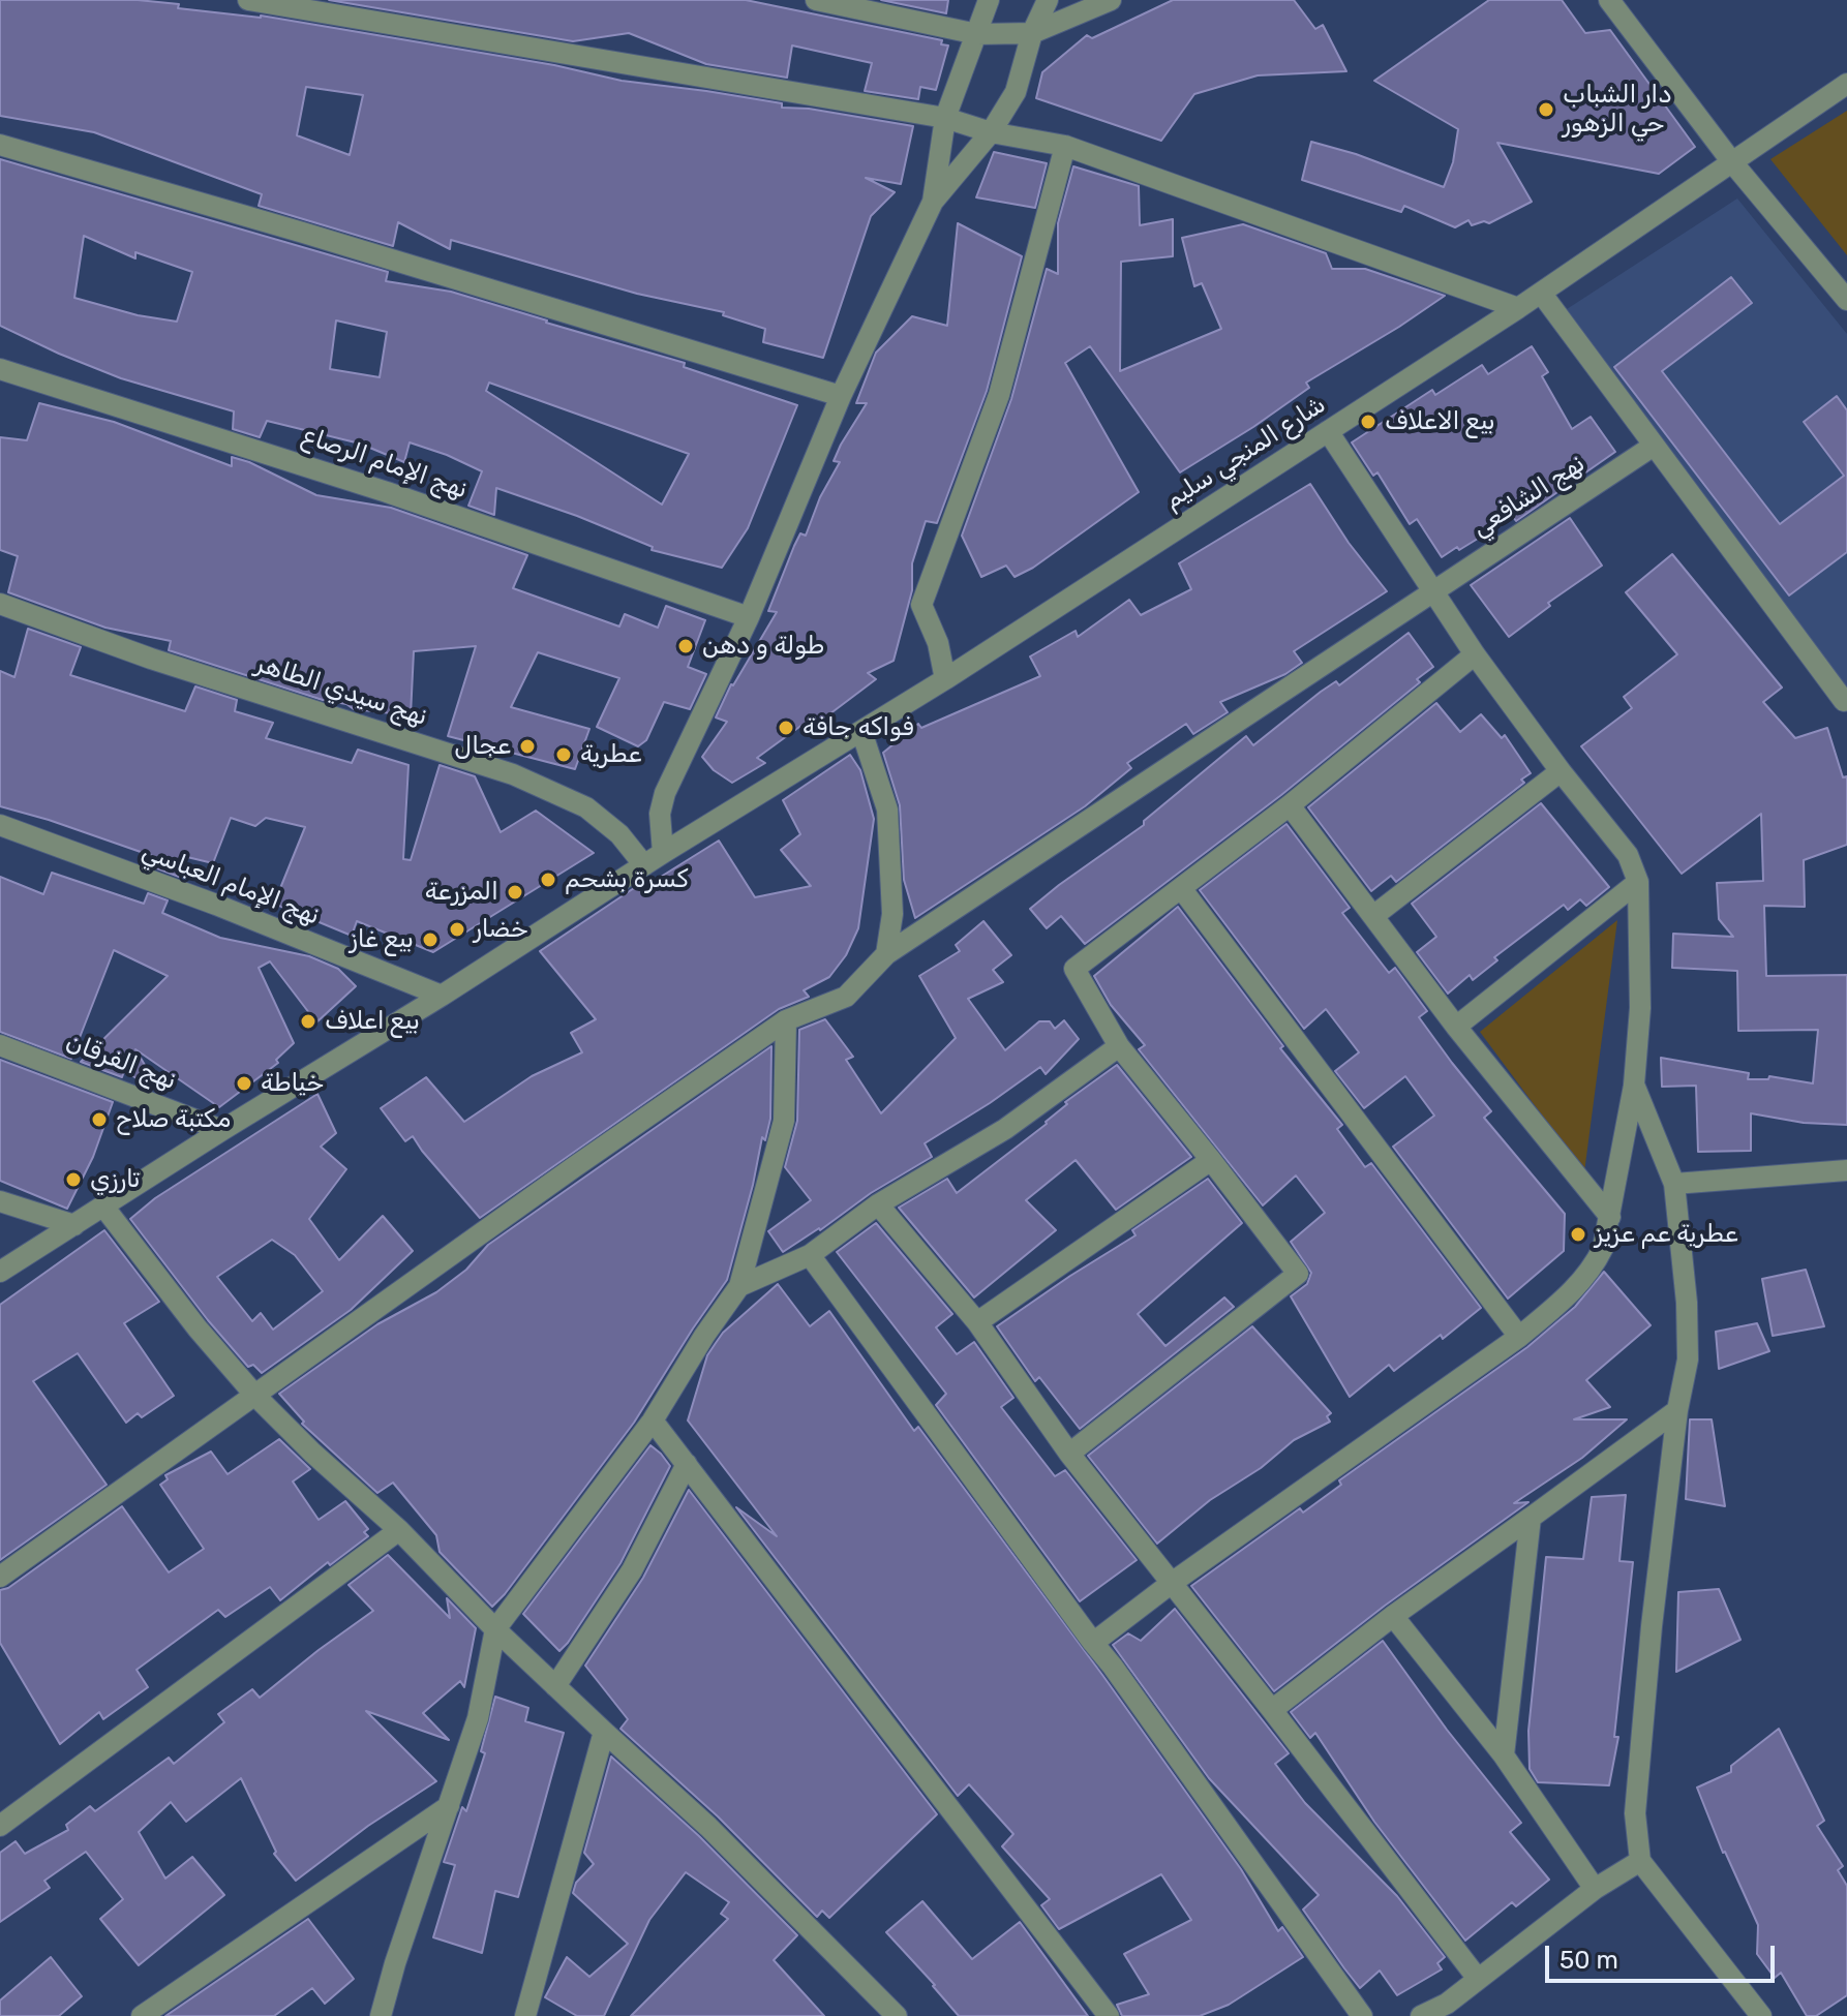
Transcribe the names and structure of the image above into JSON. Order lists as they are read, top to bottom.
{
  "streets": {
    "street": [
      "شارع المنجي سليم",
      "نهج الإمام الرصاع",
      "نهج الشافعي",
      "نهج سيدي الطاهر",
      "نهج الإمام العباسي",
      "نهج الفرقان"
    ]
  },
  "crossings": [
    ["شارع المنجي سليم", "نهج سيدي الطاهر"],
    ["شارع المنجي سليم", "نهج الإمام العباسي"],
    ["شارع المنجي سليم", "نهج الفرقان"]
  ],
  "places": [
    "دار الشباب حي الزهور",
    "بيع الاعلاف",
    "طولة و دهن",
    "فواكه جافة",
    "عجال",
    "عطرية",
    "كسرة بشحم",
    "المزرعة",
    "خضار",
    "بيع غاز",
    "بيع اعلاف",
    "خياطة",
    "مكتبة صلاح",
    "تارزي",
    "عطرية عم عزيز"
  ],
  "scale_bar": "50 m"
}
